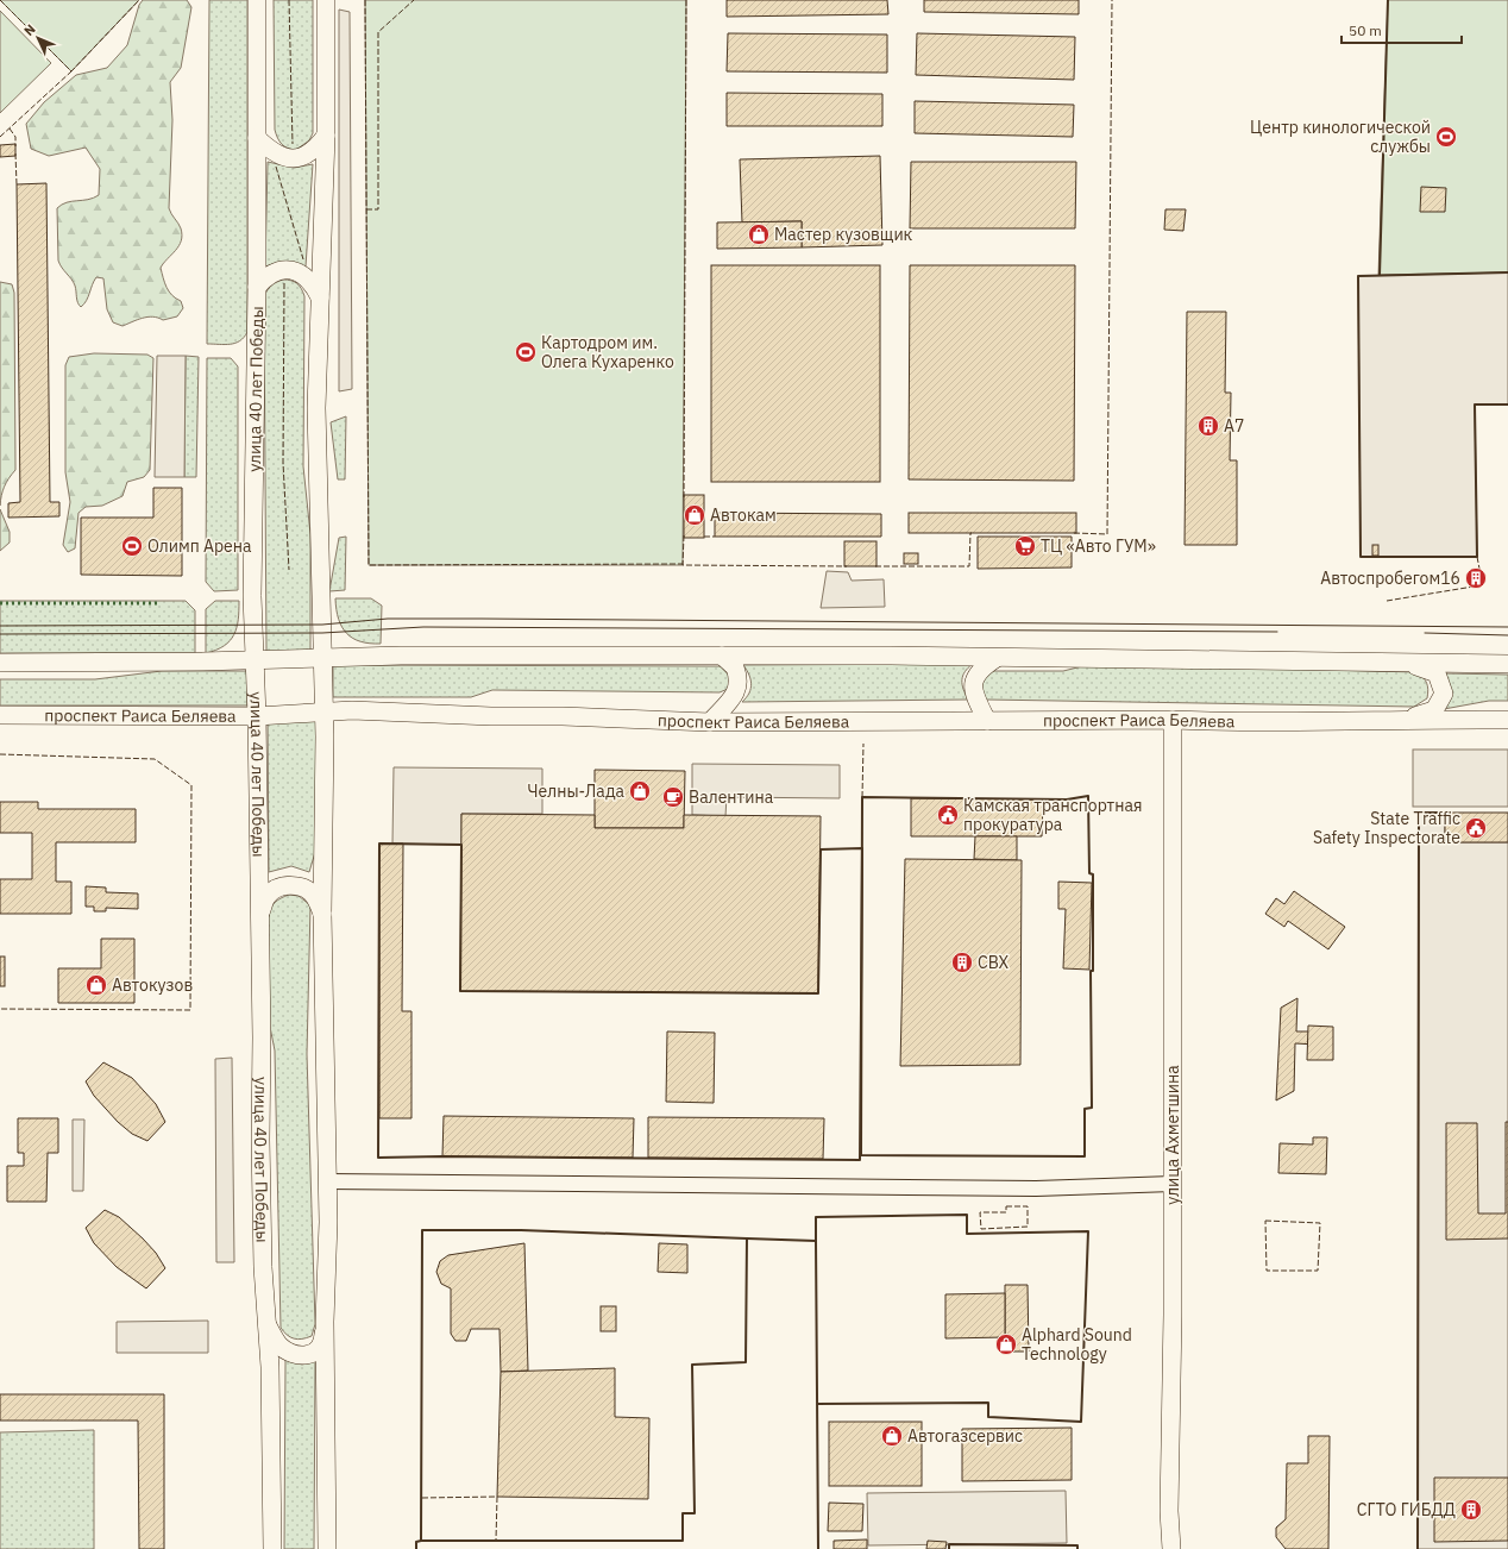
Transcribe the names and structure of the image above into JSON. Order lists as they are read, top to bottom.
{
  "streets": {
    "street": ["улица 40 лет Победы", "проспект Раиса Беляева", "улица Ахметшина"]
  },
  "crossings": [
    ["улица 40 лет Победы", "проспект Раиса Беляева"],
    ["проспект Раиса Беляева", "улица Ахметшина"]
  ],
  "places": {
    "sports": ["Центр кинологической службы", "Картодром им. Олега Кухаренко", "Олимп Арена"],
    "shop": [
      "Мастер кузовщик",
      "Автокам",
      "Челны-Лада",
      "Автокузов",
      "Alphard Sound Technology",
      "Автогазсервис"
    ],
    "building": [
      "А7",
      "Автоспробегом16",
      "СВХ",
      "СГТО ГИБДД"
    ],
    "supermarket": ["ТЦ «Авто ГУМ»"],
    "cafe": ["Валентина"],
    "public building": ["Камская транспортная прокуратура", "State Traffic Safety Inspectorate"]
  },
  "scale_bar": "50 m",
  "north": "top left"
}
